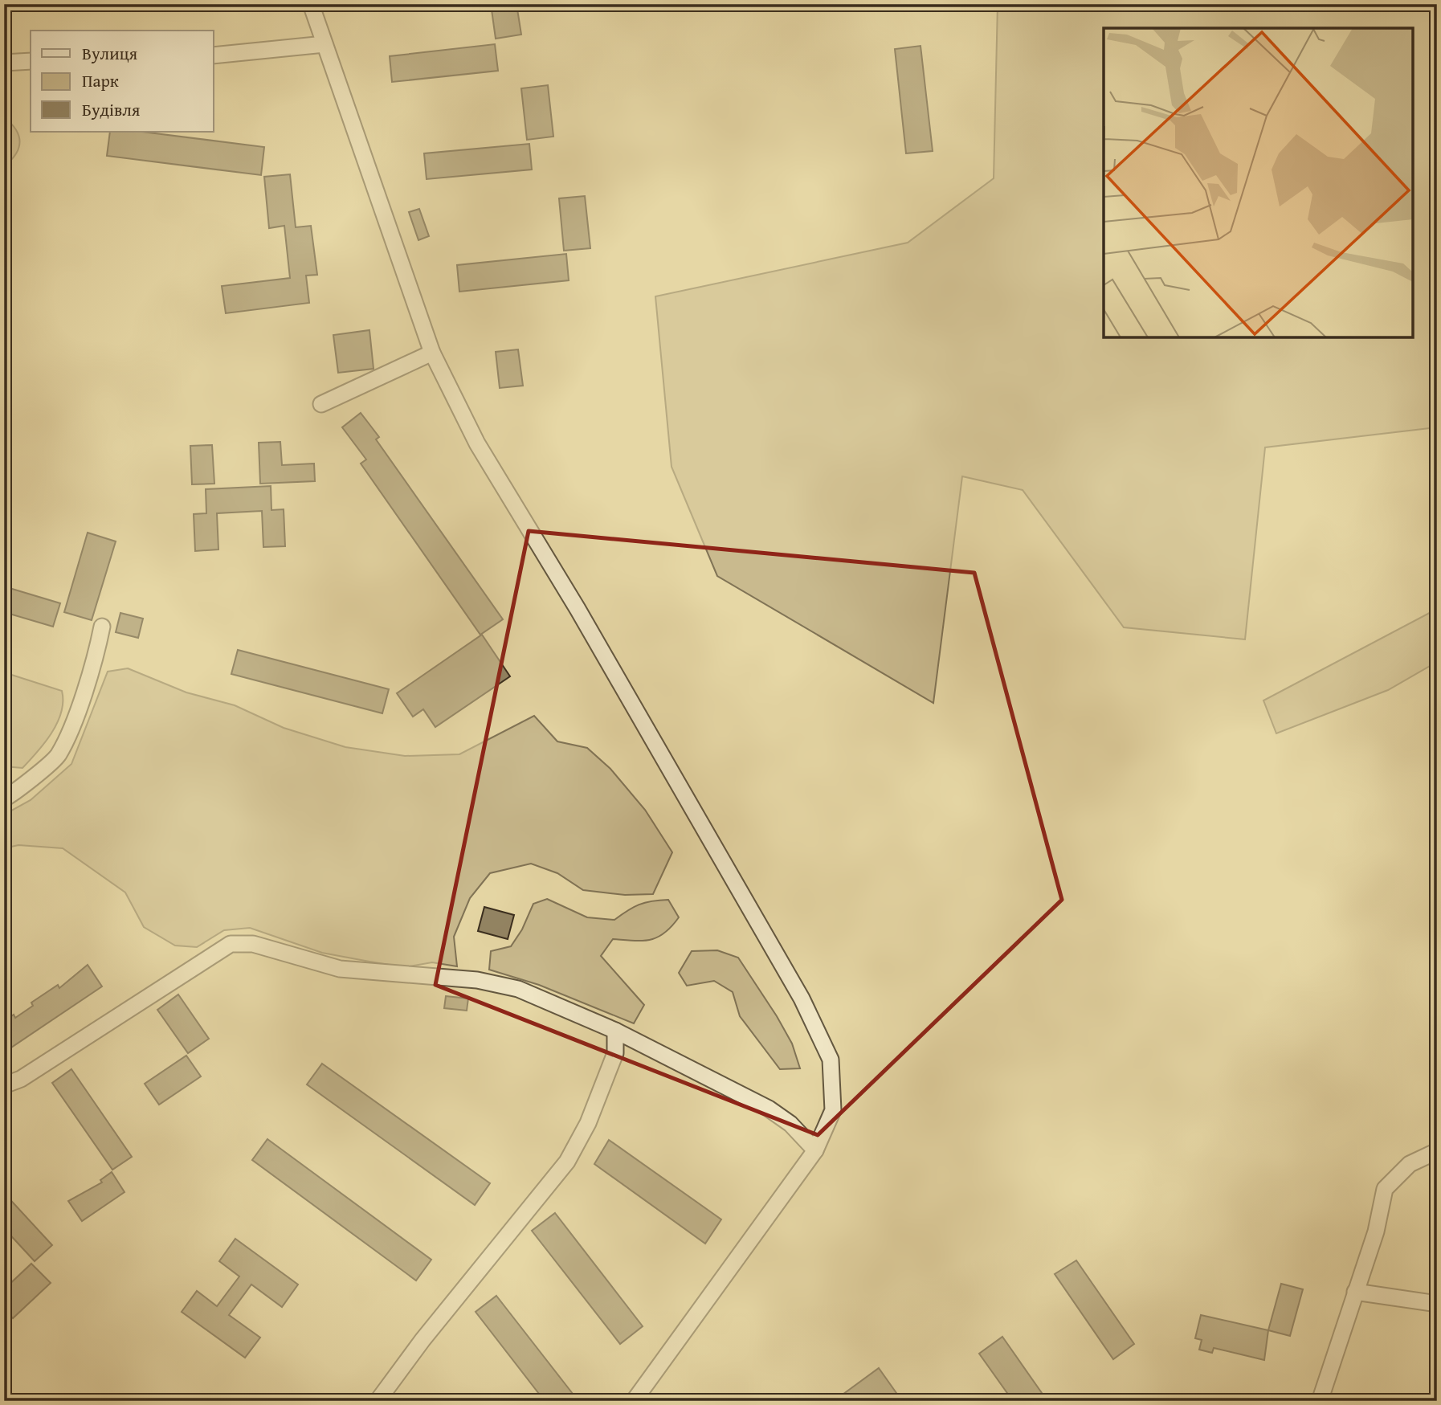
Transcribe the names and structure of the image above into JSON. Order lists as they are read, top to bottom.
{
  "legend": ["Вулиця", "Парк", "Будівля"]
}
